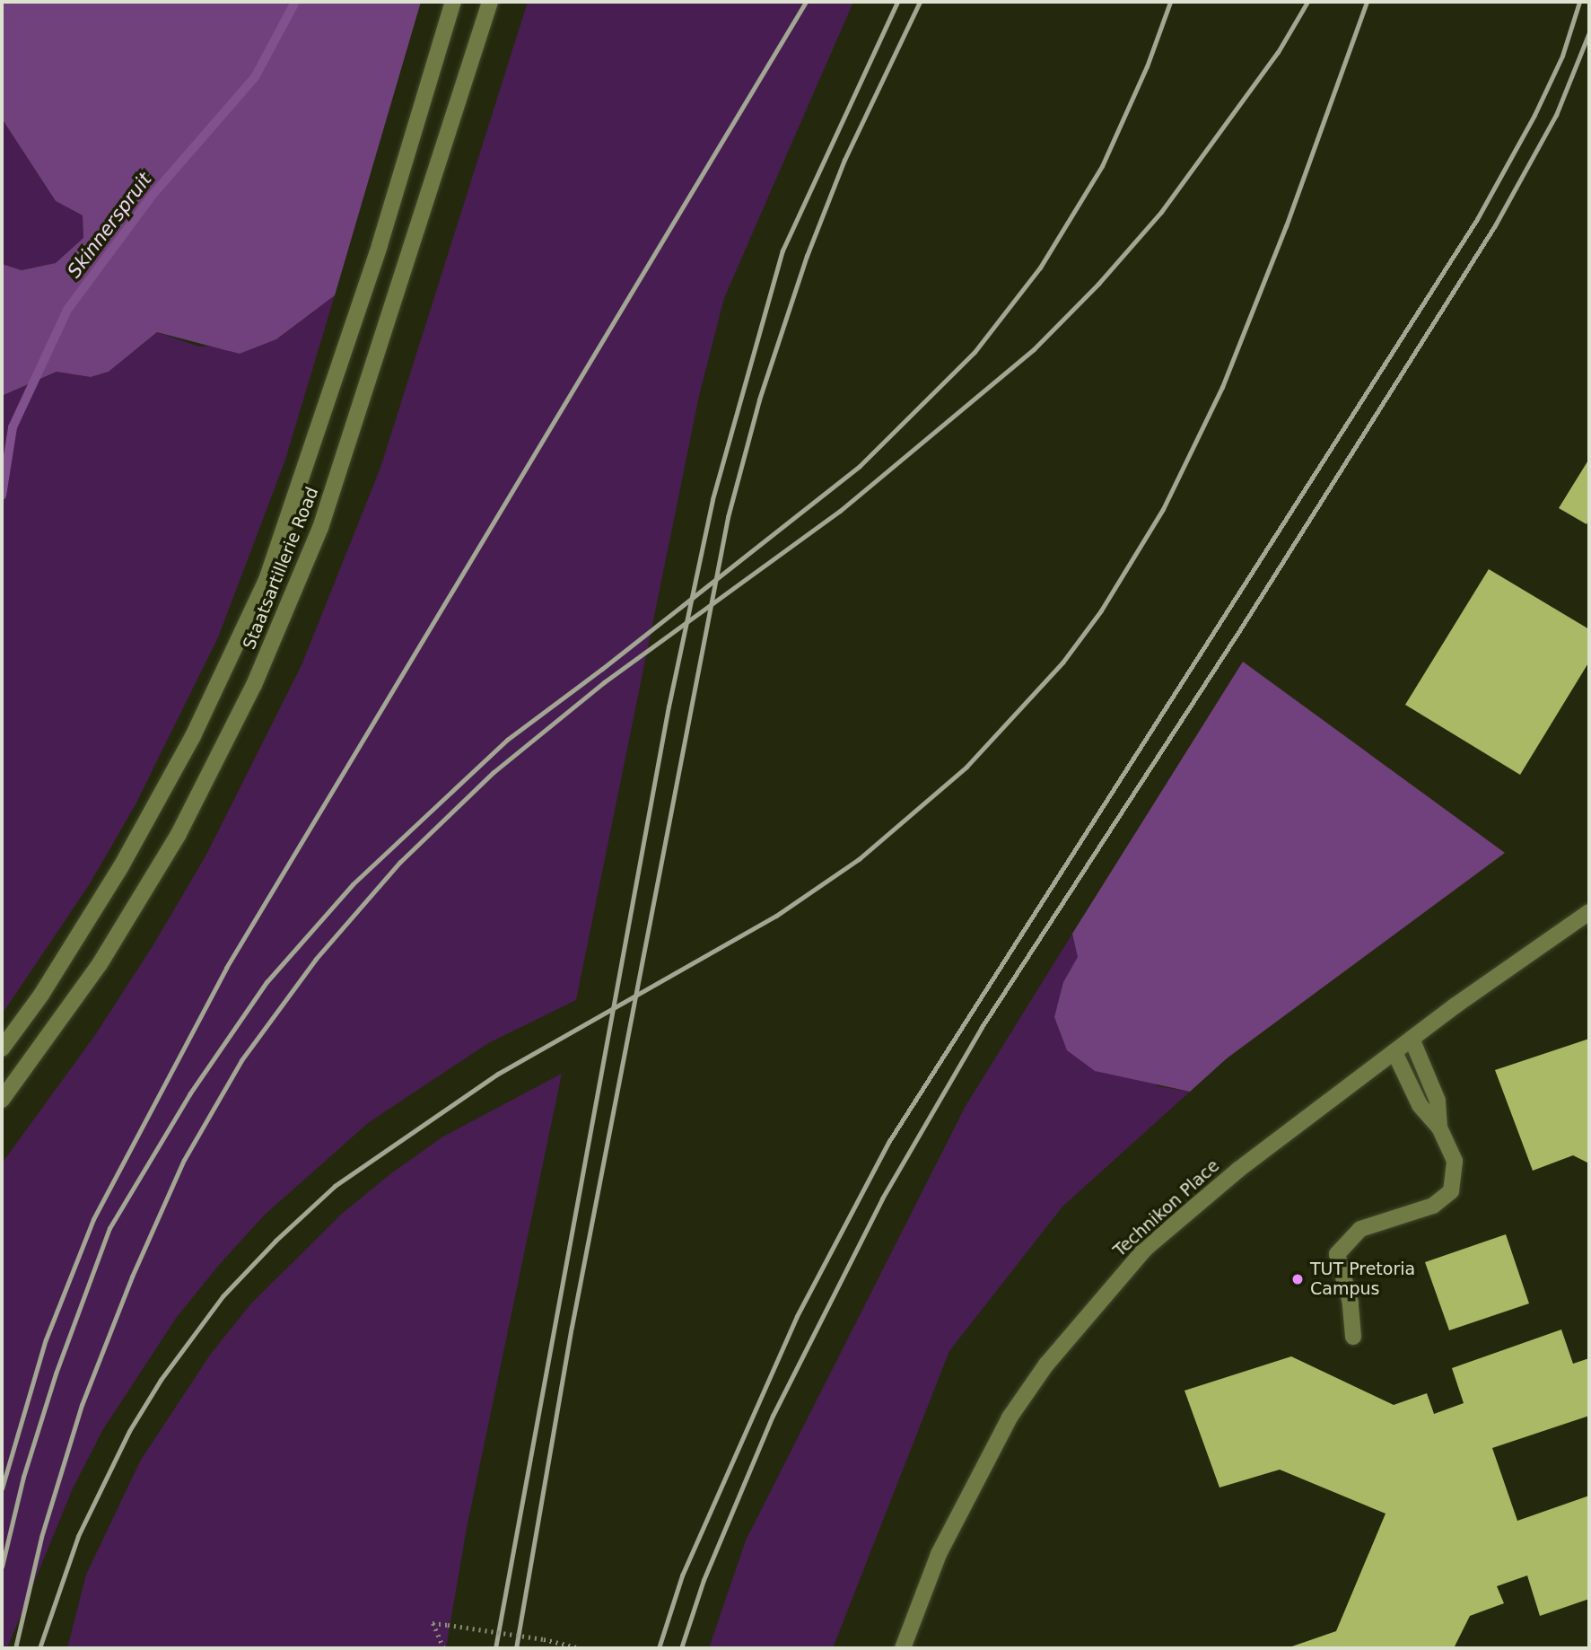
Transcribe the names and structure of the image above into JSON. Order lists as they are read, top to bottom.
{
  "streets": {
    "street": ["Staatsartillerie Road", "Technikon Place"]
  },
  "water": ["Skinnerspruit"],
  "places": ["TUT Pretoria Campus"]
}
